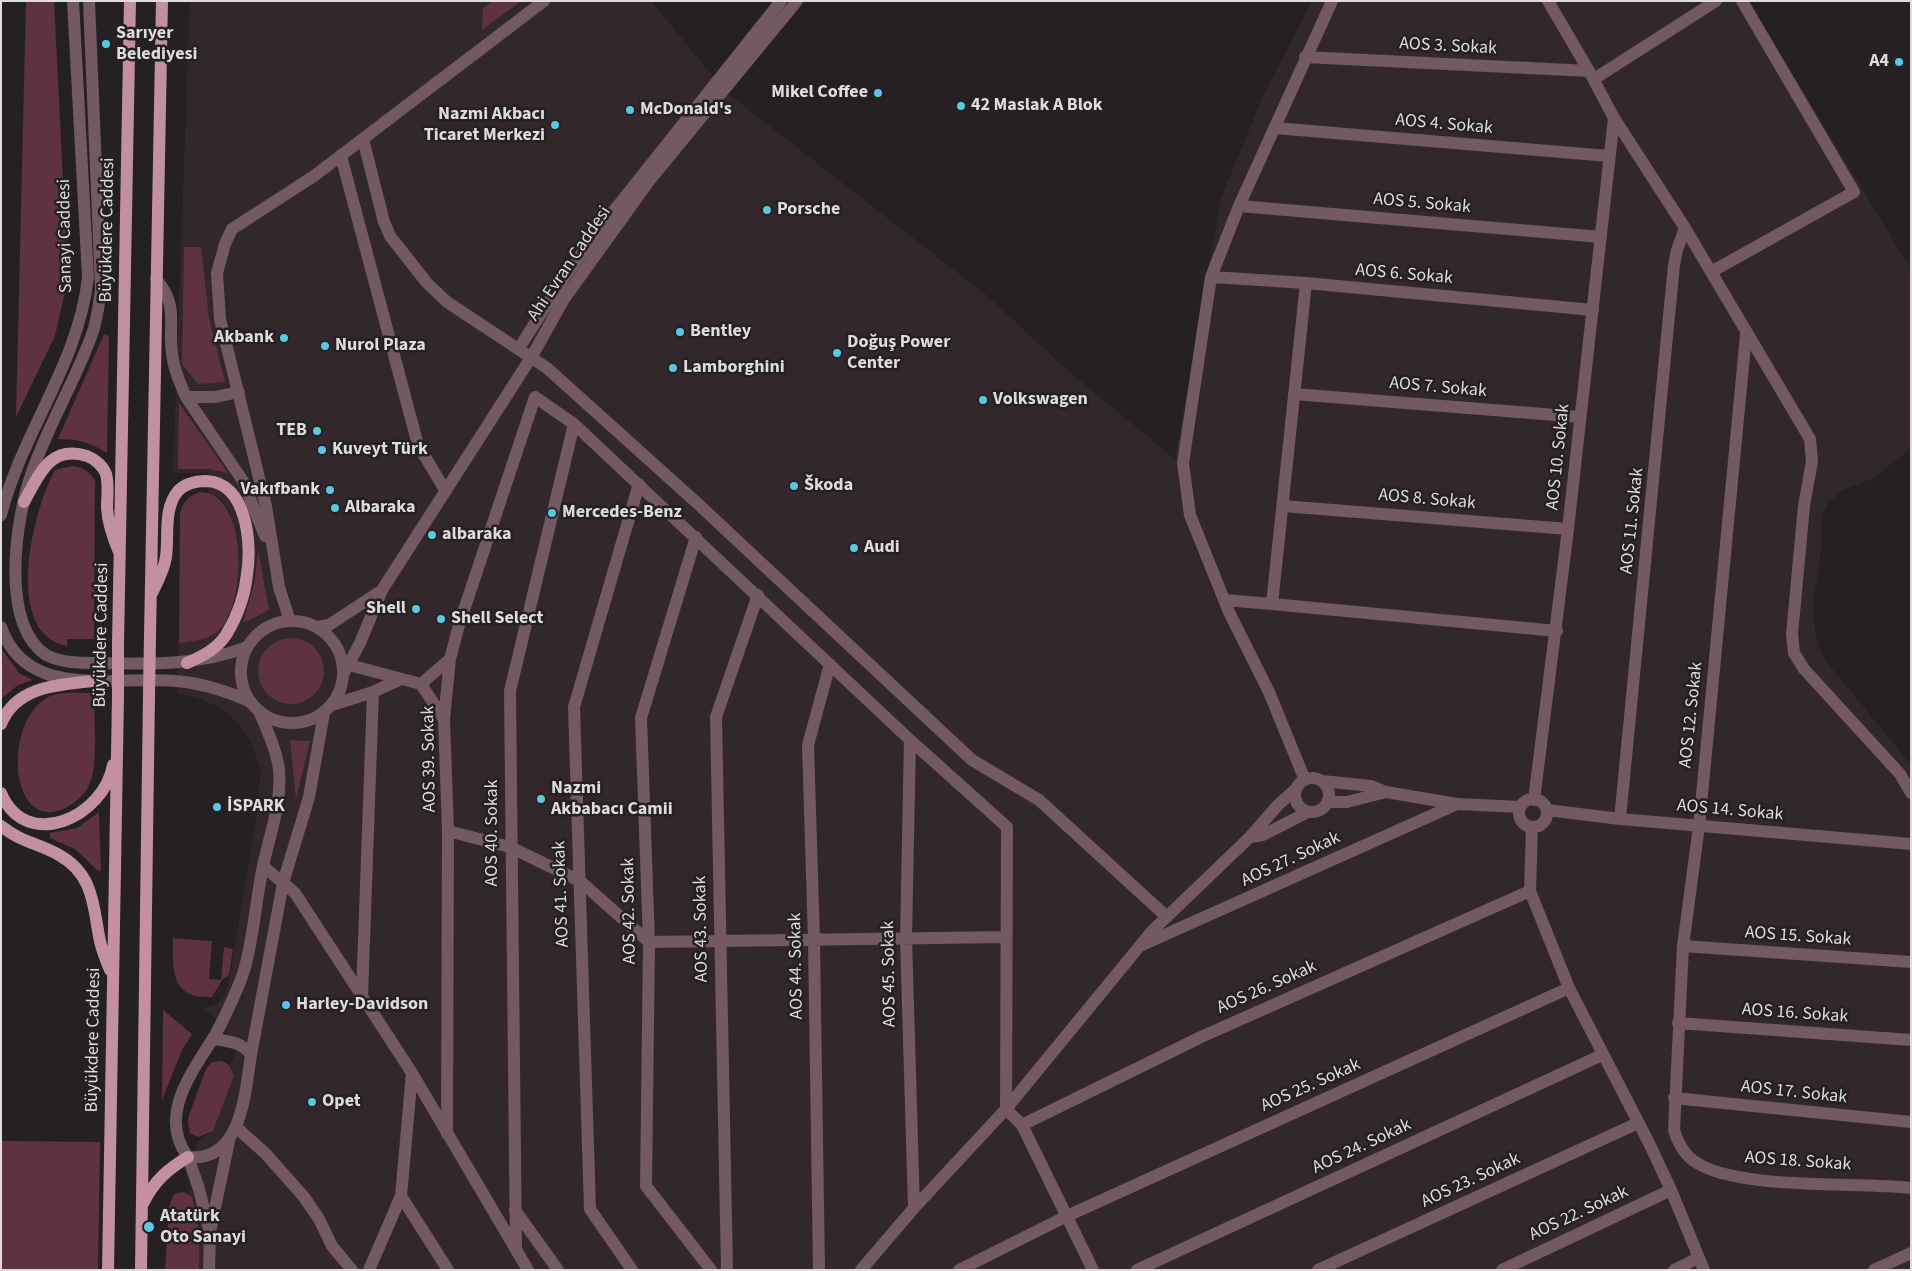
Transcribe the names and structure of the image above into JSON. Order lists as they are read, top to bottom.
{
  "streets": {
    "main road": ["Büyükdere Caddesi"],
    "street": [
      "AOS 3. Sokak",
      "AOS 4. Sokak",
      "AOS 5. Sokak",
      "Sanayi Caddesi",
      "Ahi Evran Caddesi",
      "AOS 6. Sokak",
      "AOS 7. Sokak",
      "AOS 10. Sokak",
      "AOS 8. Sokak",
      "AOS 11. Sokak",
      "AOS 12. Sokak",
      "AOS 39. Sokak",
      "AOS 14. Sokak",
      "AOS 40. Sokak",
      "AOS 27. Sokak",
      "AOS 41. Sokak",
      "AOS 42. Sokak",
      "AOS 43. Sokak",
      "AOS 15. Sokak",
      "AOS 44. Sokak",
      "AOS 45. Sokak",
      "AOS 26. Sokak",
      "AOS 16. Sokak",
      "AOS 25. Sokak",
      "AOS 17. Sokak",
      "AOS 24. Sokak",
      "AOS 18. Sokak",
      "AOS 23. Sokak",
      "AOS 22. Sokak"
    ]
  },
  "crossings": [
    ["AOS 4. Sokak", "AOS 10. Sokak"],
    ["AOS 5. Sokak", "AOS 10. Sokak"],
    ["Sanayi Caddesi", "Ahi Evran Caddesi"],
    ["AOS 6. Sokak", "AOS 10. Sokak"],
    ["AOS 7. Sokak", "AOS 10. Sokak"],
    ["AOS 10. Sokak", "AOS 8. Sokak"],
    ["AOS 10. Sokak", "AOS 14. Sokak"],
    ["AOS 11. Sokak", "AOS 14. Sokak"],
    ["AOS 12. Sokak", "AOS 14. Sokak"],
    ["AOS 12. Sokak", "AOS 15. Sokak"],
    ["AOS 12. Sokak", "AOS 16. Sokak"],
    ["AOS 12. Sokak", "AOS 17. Sokak"],
    ["AOS 12. Sokak", "AOS 18. Sokak"],
    ["AOS 39. Sokak", "AOS 40. Sokak"],
    ["AOS 17. Sokak", "AOS 18. Sokak"]
  ],
  "places": [
    "Sarıyer Belediyesi",
    "A4",
    "Mikel Coffee",
    "42 Maslak A Blok",
    "McDonald's",
    "Nazmi Akbacı Ticaret Merkezi",
    "Porsche",
    "Bentley",
    "Akbank",
    "Nurol Plaza",
    "Doğuş Power Center",
    "Lamborghini",
    "Volkswagen",
    "TEB",
    "Kuveyt Türk",
    "Škoda",
    "Vakıfbank",
    "Albaraka",
    "Mercedes-Benz",
    "albaraka",
    "Audi",
    "Shell",
    "Shell Select",
    "Nazmi Akbabacı Camii",
    "İSPARK",
    "Harley-Davidson",
    "Opet",
    "Atatürk Oto Sanayi"
  ]
}
